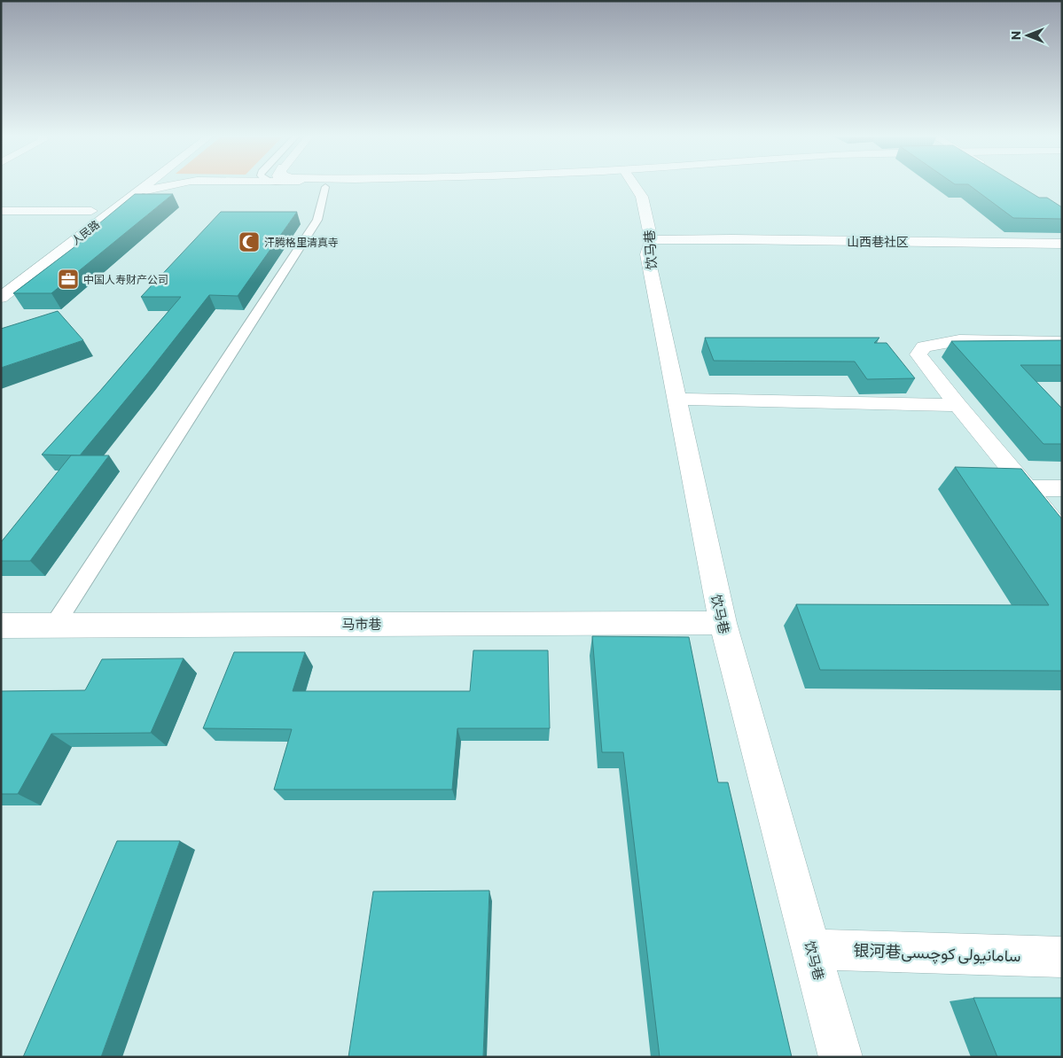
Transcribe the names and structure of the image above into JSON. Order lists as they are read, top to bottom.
{
  "streets": {
    "main road": [
      "人民路",
      "饮马巷",
      "马市巷",
      "银河巷سامانيولى كوچىسى"
    ]
  },
  "crossings": [
    ["饮马巷", "马市巷"],
    ["饮马巷", "银河巷سامانيولى كوچىسى"]
  ],
  "districts": ["山西巷社区"],
  "places": {
    "mosque": ["汗腾格里清真寺"],
    "office": ["中国人寿财产公司"]
  },
  "north": "left"
}
